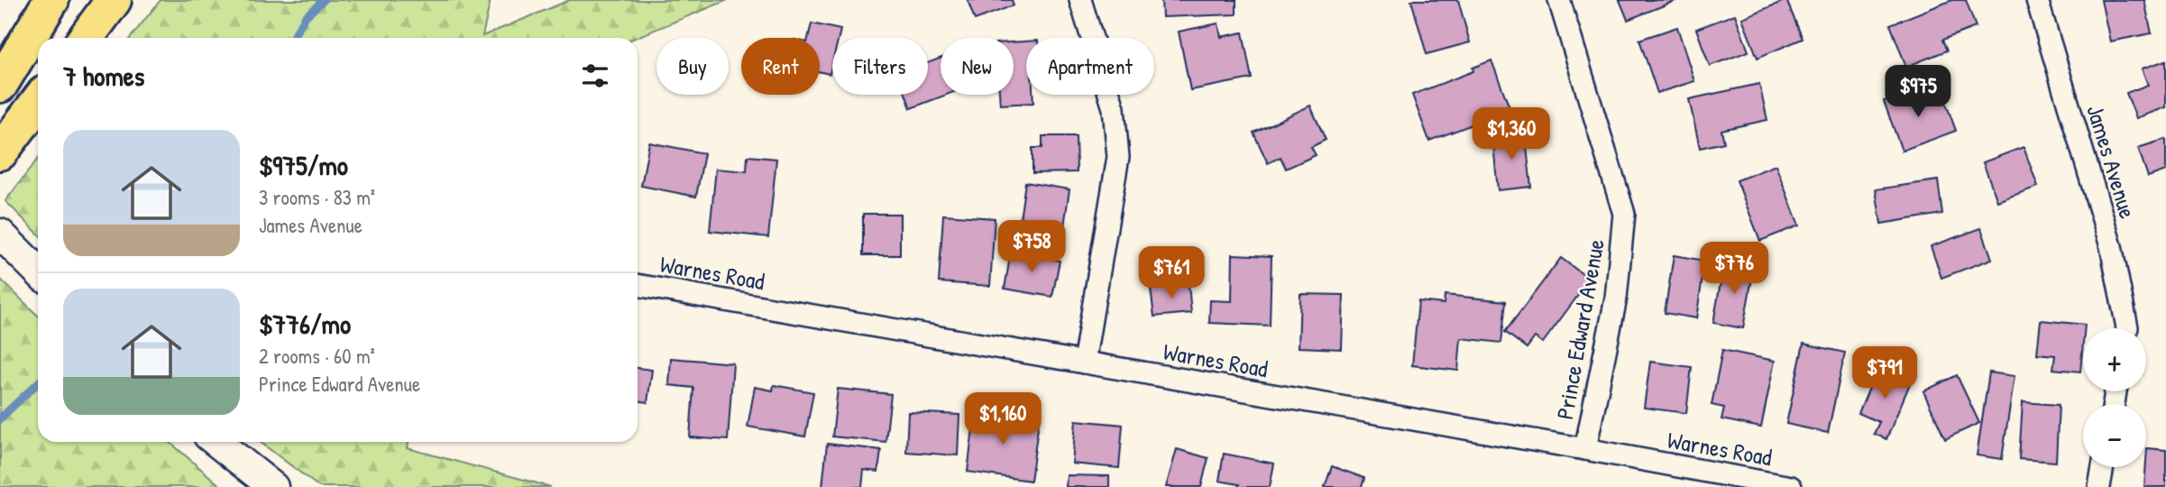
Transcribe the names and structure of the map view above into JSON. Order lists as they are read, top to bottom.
{
  "streets": {
    "street": ["James Avenue", "Warnes Road", "Prince Edward Avenue"]
  },
  "crossings": [
    ["Warnes Road", "Prince Edward Avenue"]
  ],
  "page": {
    "chip": [
      "Buy",
      "Rent",
      "Filters",
      "New",
      "Apartment"
    ],
    "heading": "7 homes",
    "price": [
      "$975",
      "$1,360",
      "$758",
      "$776",
      "$761",
      "$791",
      "$1,160"
    ],
    "list": [
      {
        "name": "$975/mo",
        "note": "3 rooms · 83 m² · James Avenue"
      },
      {
        "name": "$776/mo",
        "note": "2 rooms · 60 m² · Prince Edward Avenue"
      }
    ],
    "map_buttons": ["+", "−"]
  }
}
